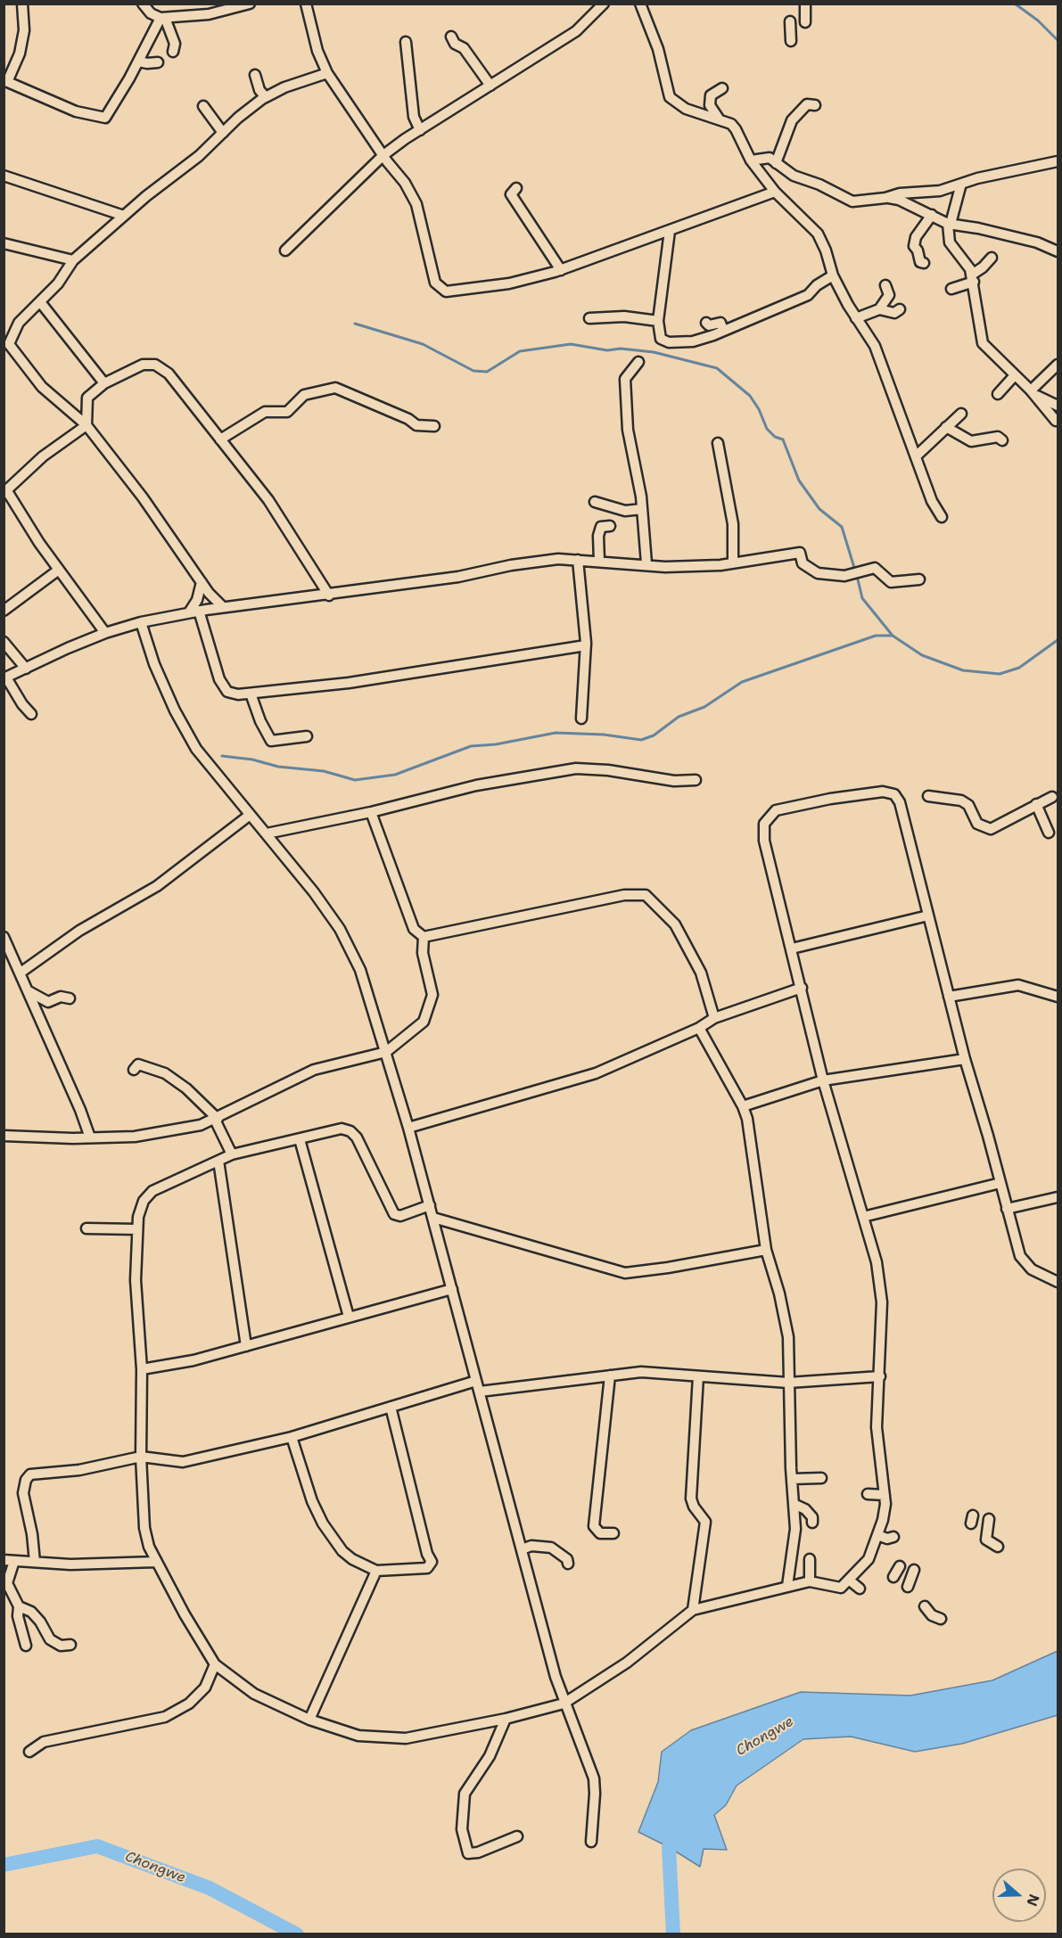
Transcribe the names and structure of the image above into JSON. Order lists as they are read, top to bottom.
{
  "water": ["Chongwe"],
  "north": "right"
}
